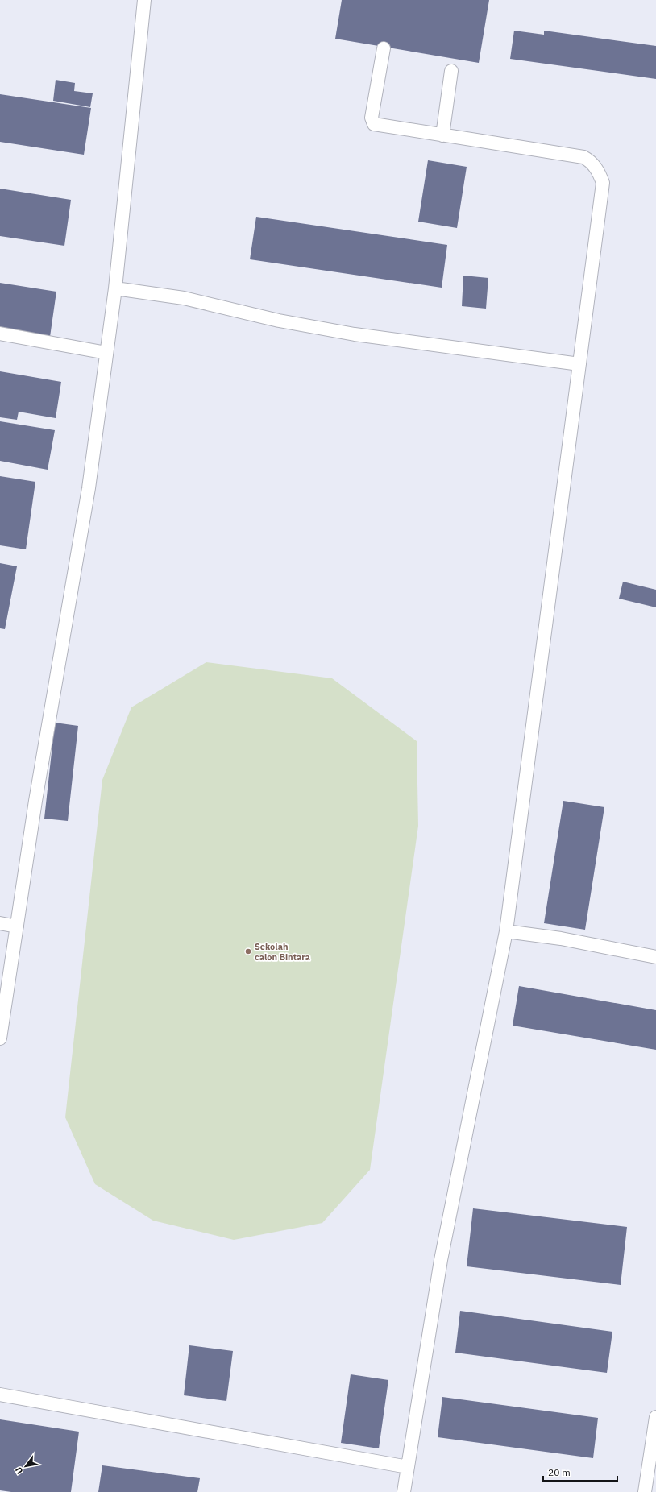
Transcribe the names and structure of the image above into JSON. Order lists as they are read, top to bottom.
{
  "places": ["Sekolah calon Bintara"],
  "scale_bar": "20 m",
  "north": "bottom left"
}
